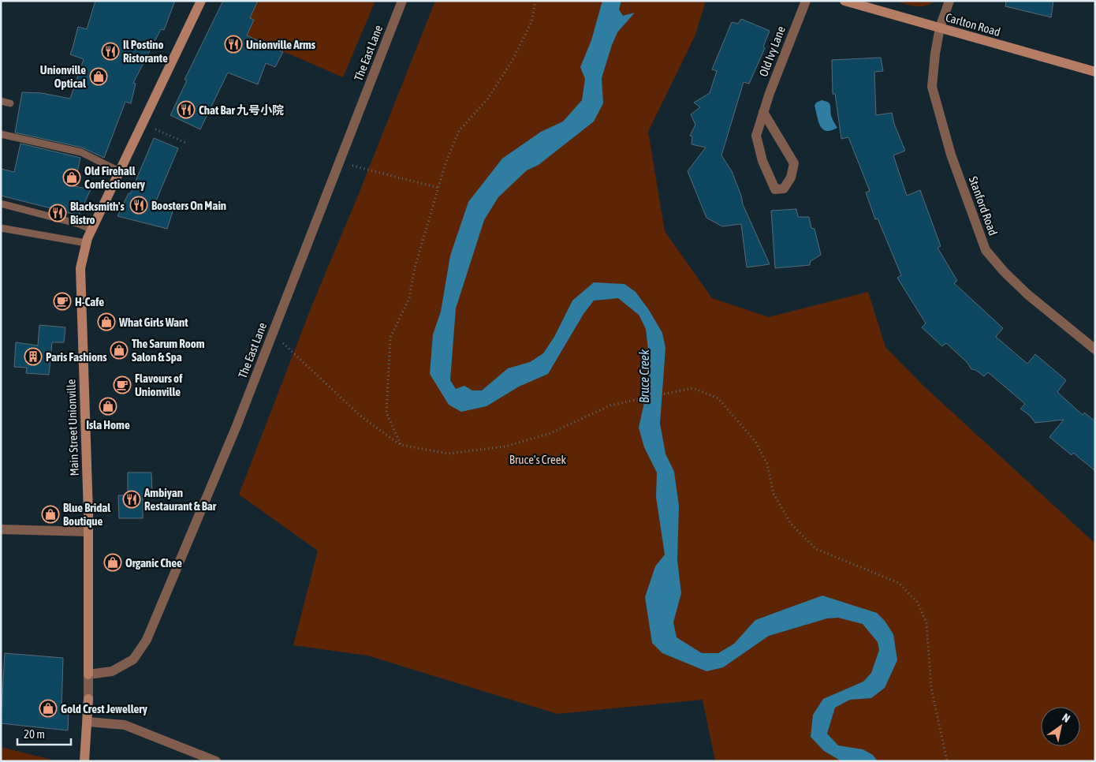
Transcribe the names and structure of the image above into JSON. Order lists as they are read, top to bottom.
{
  "streets": {
    "main road": ["Carlton Road", "Main Street Unionville"],
    "street": ["Old Ivy Lane", "The East Lane", "Stanford Road"]
  },
  "crossings": [
    ["Carlton Road", "Stanford Road"],
    ["The East Lane", "Main Street Unionville"]
  ],
  "water": ["Bruce Creek"],
  "parks": ["Bruce’s Creek"],
  "places": {
    "restaurant": [
      "Unionville Arms",
      "Il Postino Ristorante",
      "Chat Bar 九号小院",
      "Boosters On Main",
      "Blacksmith's Bistro",
      "Ambiyan Restaurant & Bar"
    ],
    "shop": [
      "Unionville Optical",
      "Old Firehall Confectionery",
      "What Girls Want",
      "The Sarum Room Salon & Spa",
      "Isla Home",
      "Blue Bridal Boutique",
      "Organic Chee",
      "Gold Crest Jewellery"
    ],
    "cafe": ["H-Cafe", "Flavours of Unionville"],
    "building": ["Paris Fashions"]
  },
  "scale_bar": "20 m",
  "north": "top right"
}
